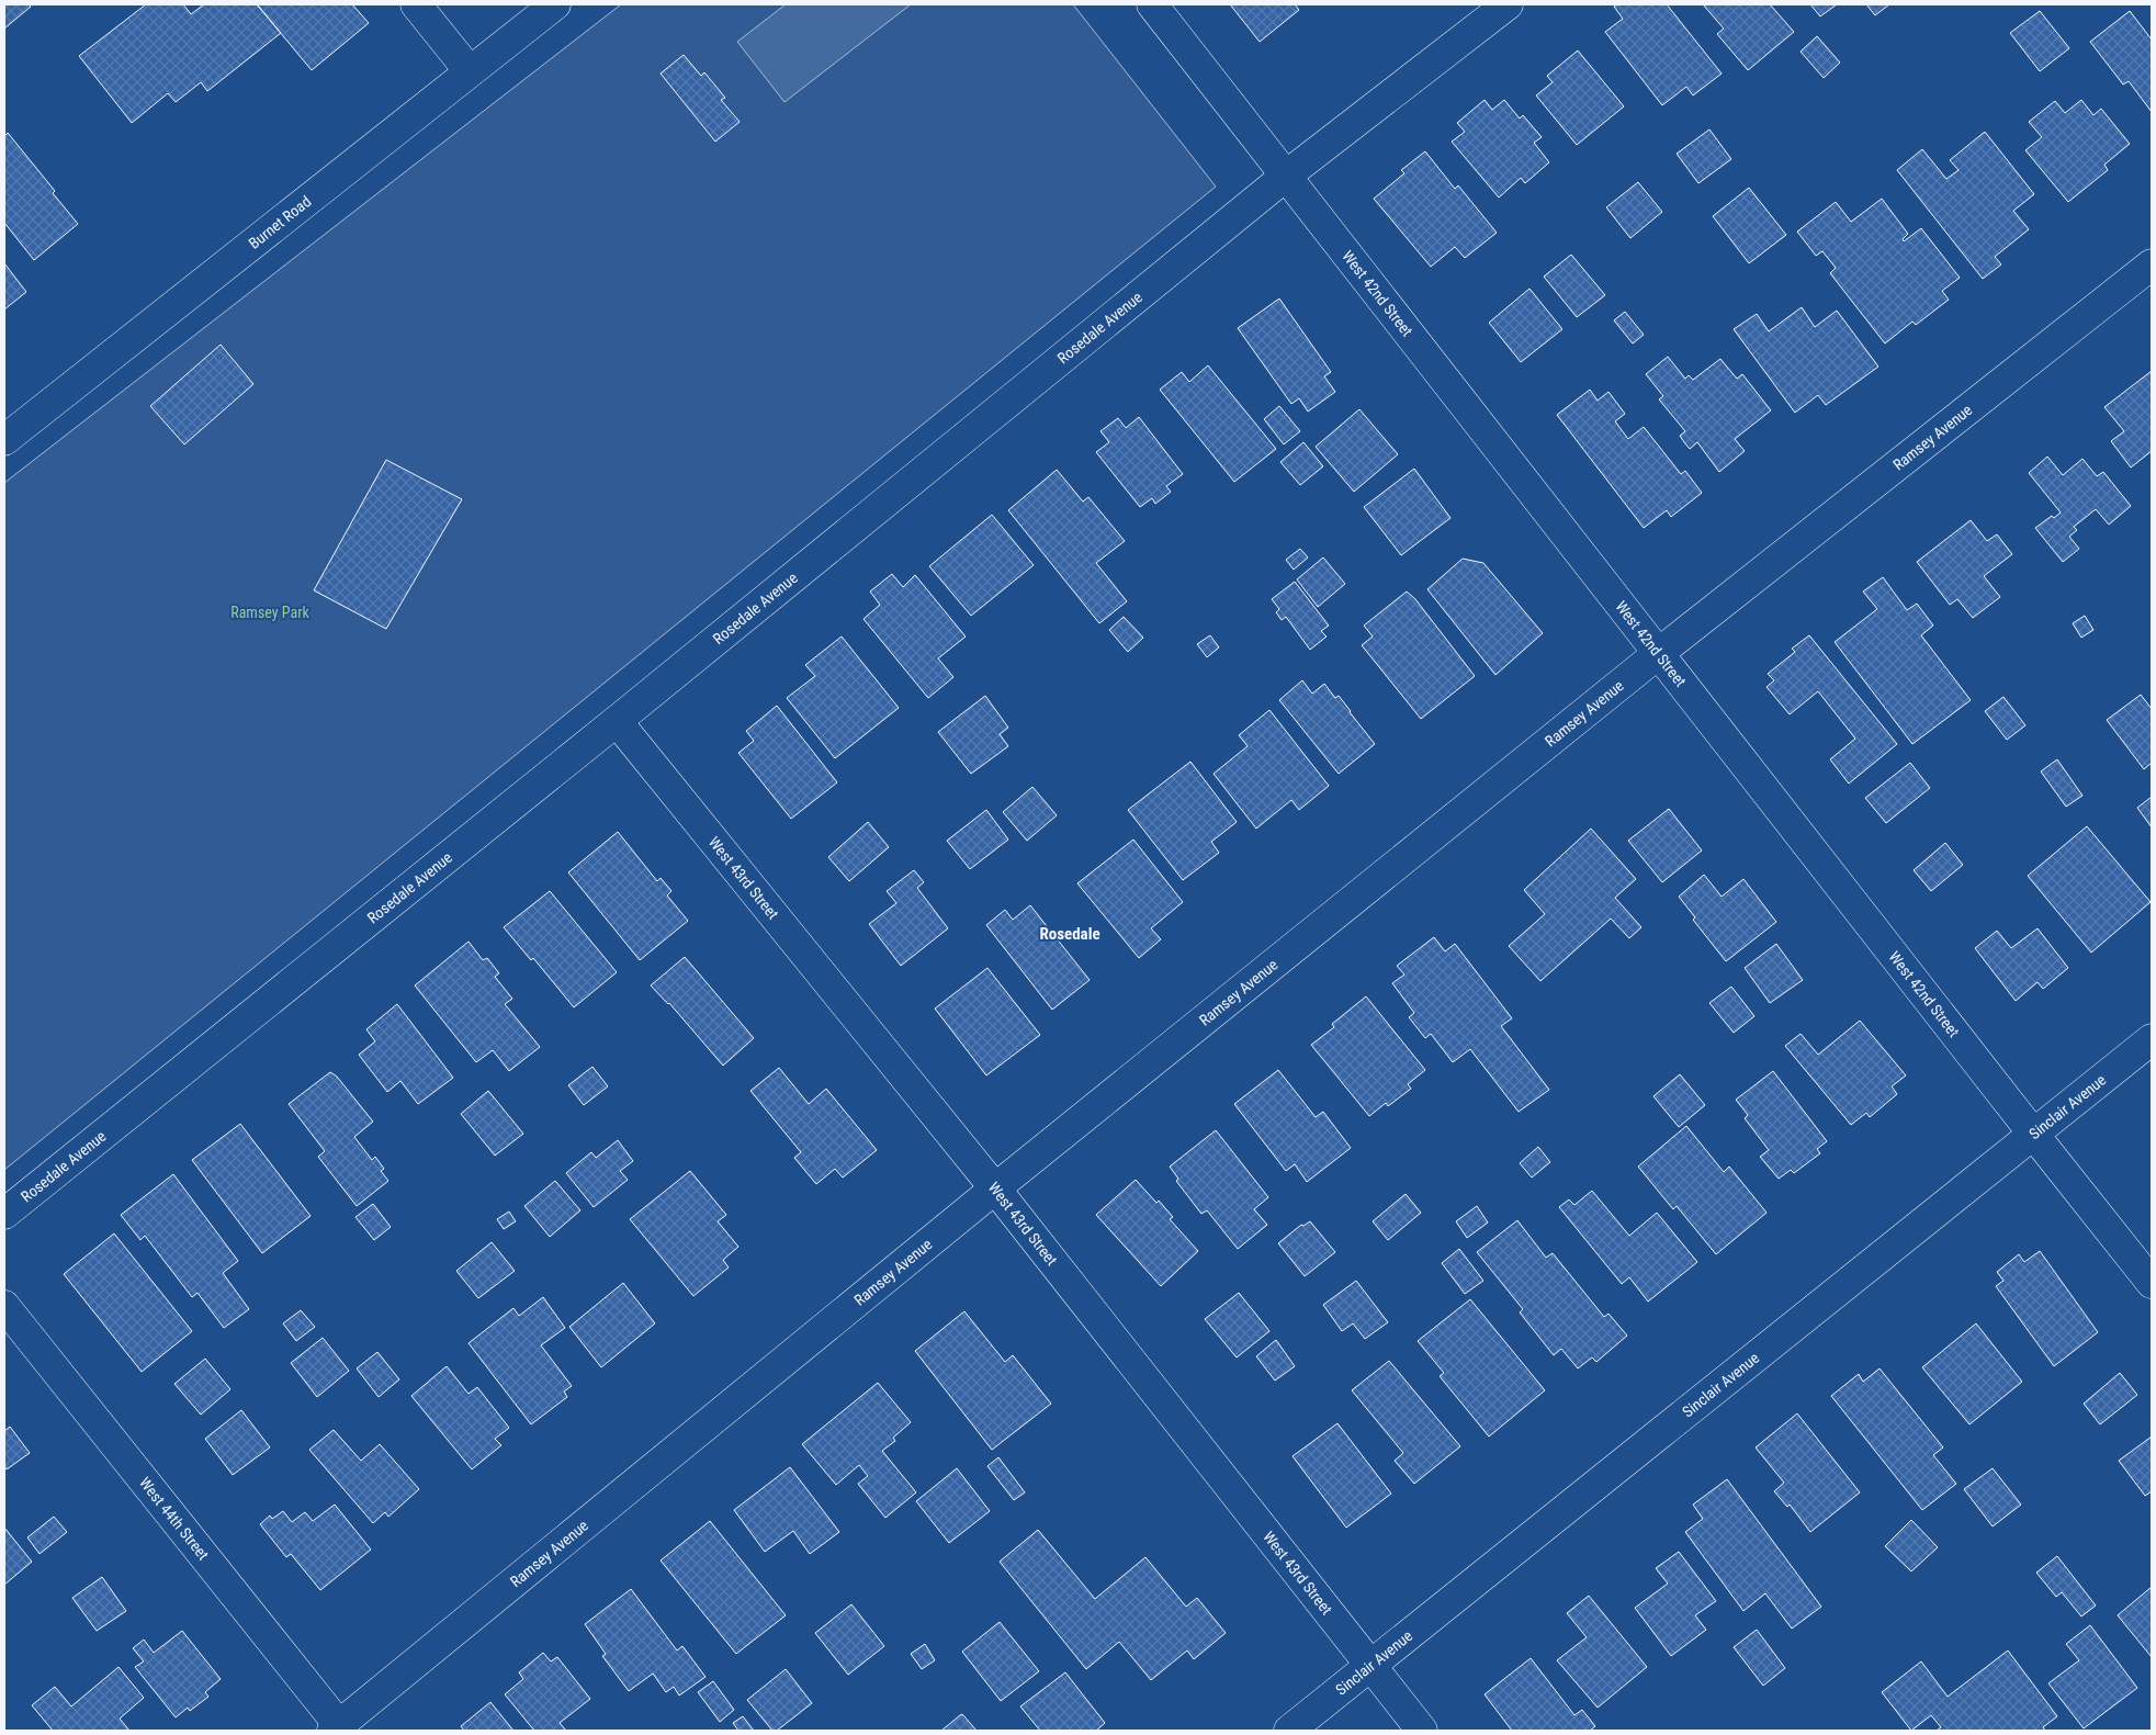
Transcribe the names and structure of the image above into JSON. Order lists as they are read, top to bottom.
{
  "streets": {
    "street": [
      "Burnet Road",
      "West 42nd Street",
      "Rosedale Avenue",
      "Ramsey Avenue",
      "West 43rd Street",
      "Sinclair Avenue",
      "West 44th Street"
    ]
  },
  "crossings": [
    ["West 42nd Street", "Rosedale Avenue"],
    ["West 42nd Street", "Ramsey Avenue"],
    ["West 42nd Street", "Sinclair Avenue"],
    ["Rosedale Avenue", "West 43rd Street"],
    ["Ramsey Avenue", "West 43rd Street"],
    ["Ramsey Avenue", "West 44th Street"],
    ["West 43rd Street", "Sinclair Avenue"]
  ],
  "districts": ["Rosedale"],
  "parks": ["Ramsey Park"]
}
